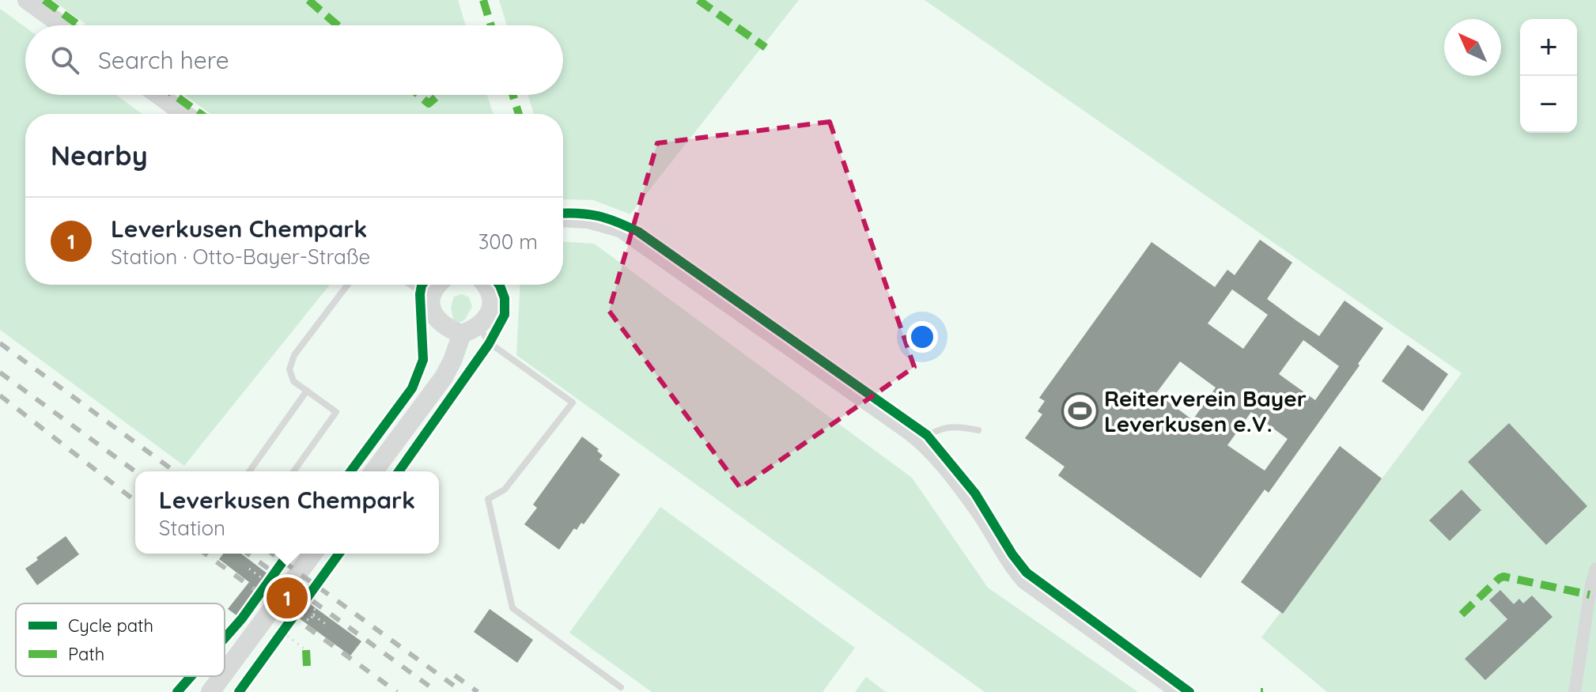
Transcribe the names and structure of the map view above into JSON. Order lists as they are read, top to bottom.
{
  "places": {
    "sports": ["Reiterverein Bayer Leverkusen e.V."]
  },
  "legend": ["Cycle path", "Path"],
  "north": "top left",
  "page": {
    "map_buttons": ["+", "−"],
    "search": "Search here",
    "heading": "Nearby",
    "list": [
      {
        "mark": "1",
        "name": "Leverkusen Chempark",
        "note": "Station · Otto-Bayer-Straße",
        "value": "300 m"
      }
    ],
    "popup": ["Leverkusen Chempark", "Station"],
    "pins": "1"
  }
}
